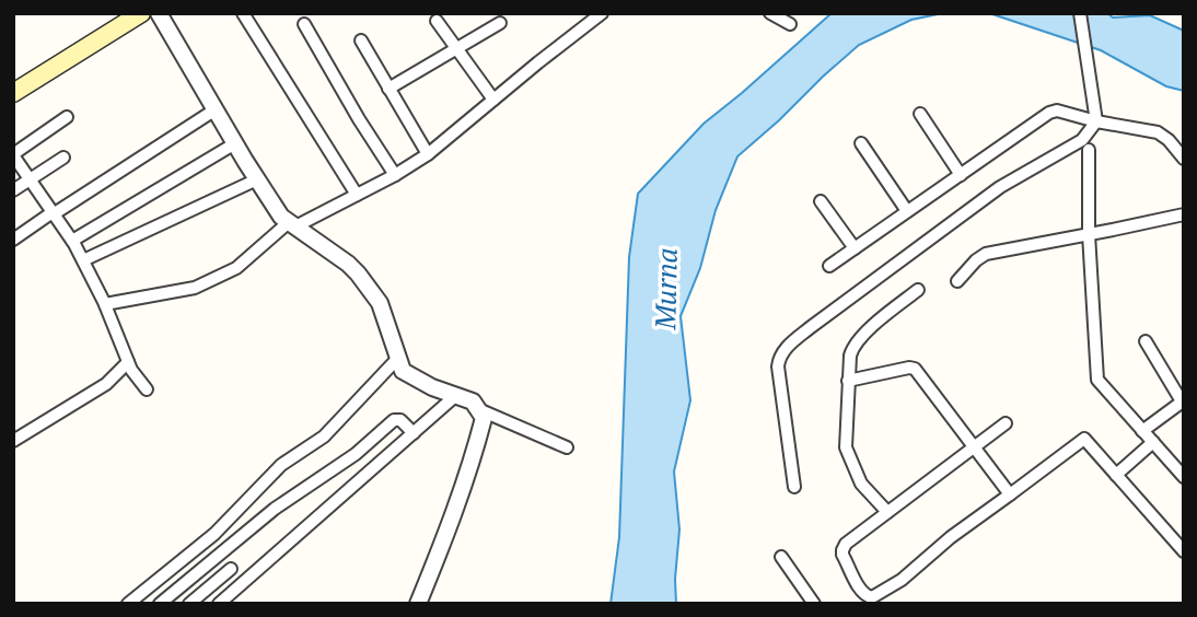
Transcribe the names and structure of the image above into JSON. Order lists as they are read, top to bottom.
{
  "water": ["Murna"]
}
